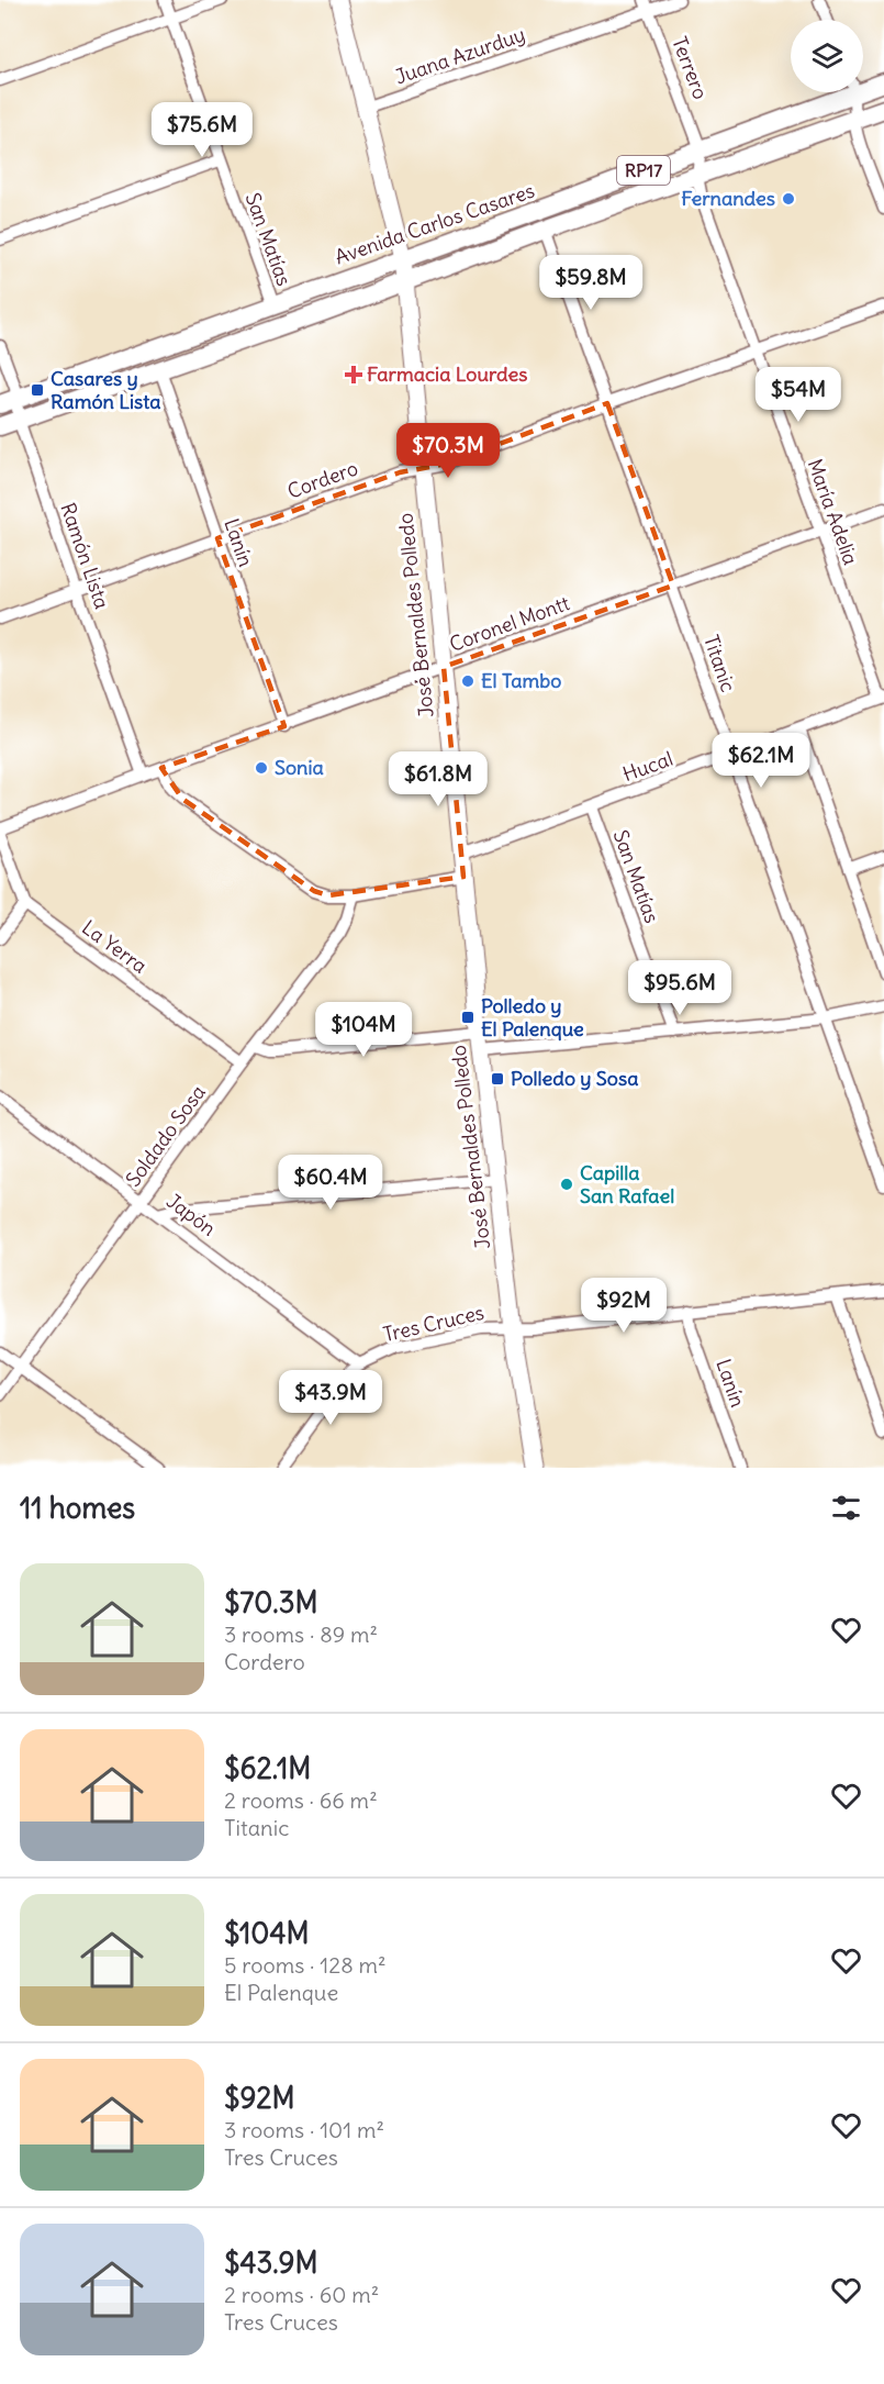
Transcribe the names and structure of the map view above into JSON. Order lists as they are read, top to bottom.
{
  "streets": {
    "main road": ["RP17", "Avenida Carlos Casares", "José Bernaldes Polledo"],
    "street": [
      "Juana Azurduy",
      "Terrero",
      "San Matías",
      "Cordero",
      "María Adelia",
      "Lanín",
      "Ramón Lista",
      "Coronel Montt",
      "Titanic",
      "Hucal",
      "La Yerra",
      "Soldado Sosa",
      "Japón",
      "Tres Cruces"
    ]
  },
  "crossings": [
    ["Juana Azurduy", "Terrero"],
    ["Juana Azurduy", "José Bernaldes Polledo"],
    ["Terrero", "Avenida Carlos Casares"],
    ["Terrero", "María Adelia"],
    ["Avenida Carlos Casares", "San Matías"],
    ["Avenida Carlos Casares", "María Adelia"],
    ["Avenida Carlos Casares", "Lanín"],
    ["Avenida Carlos Casares", "Ramón Lista"],
    ["Avenida Carlos Casares", "José Bernaldes Polledo"],
    ["Avenida Carlos Casares", "Titanic"],
    ["San Matías", "Hucal"],
    ["Cordero", "María Adelia"],
    ["Cordero", "Lanín"],
    ["Cordero", "Ramón Lista"],
    ["Cordero", "José Bernaldes Polledo"],
    ["Cordero", "Titanic"],
    ["María Adelia", "Coronel Montt"],
    ["María Adelia", "Hucal"],
    ["Lanín", "Coronel Montt"],
    ["Lanín", "Tres Cruces"],
    ["Ramón Lista", "Coronel Montt"],
    ["José Bernaldes Polledo", "Coronel Montt"],
    ["José Bernaldes Polledo", "Hucal"],
    ["José Bernaldes Polledo", "Tres Cruces"],
    ["Coronel Montt", "Titanic"],
    ["Titanic", "Hucal"],
    ["La Yerra", "Soldado Sosa"],
    ["Soldado Sosa", "Japón"],
    ["Japón", "Tres Cruces"]
  ],
  "places": {
    "other": [
      "Fernandes",
      "El Tambo",
      "Sonia",
      "Capilla San Rafael"
    ],
    "health": ["Farmacia Lourdes"],
    "transit": ["Casares y Ramón Lista", "Polledo y El Palenque", "Polledo y Sosa"]
  },
  "page": {
    "price": [
      "$75.6M",
      "$59.8M",
      "$54M",
      "$70.3M",
      "$62.1M",
      "$61.8M",
      "$95.6M",
      "$104M",
      "$60.4M",
      "$92M",
      "$43.9M"
    ],
    "heading": "11 homes",
    "list": [
      {
        "name": "$70.3M",
        "note": "3 rooms · 89 m² · Cordero"
      },
      {
        "name": "$62.1M",
        "note": "2 rooms · 66 m² · Titanic"
      },
      {
        "name": "$104M",
        "note": "5 rooms · 128 m² · El Palenque"
      },
      {
        "name": "$92M",
        "note": "3 rooms · 101 m² · Tres Cruces"
      },
      {
        "name": "$43.9M",
        "note": "2 rooms · 60 m² · Tres Cruces"
      }
    ]
  }
}
